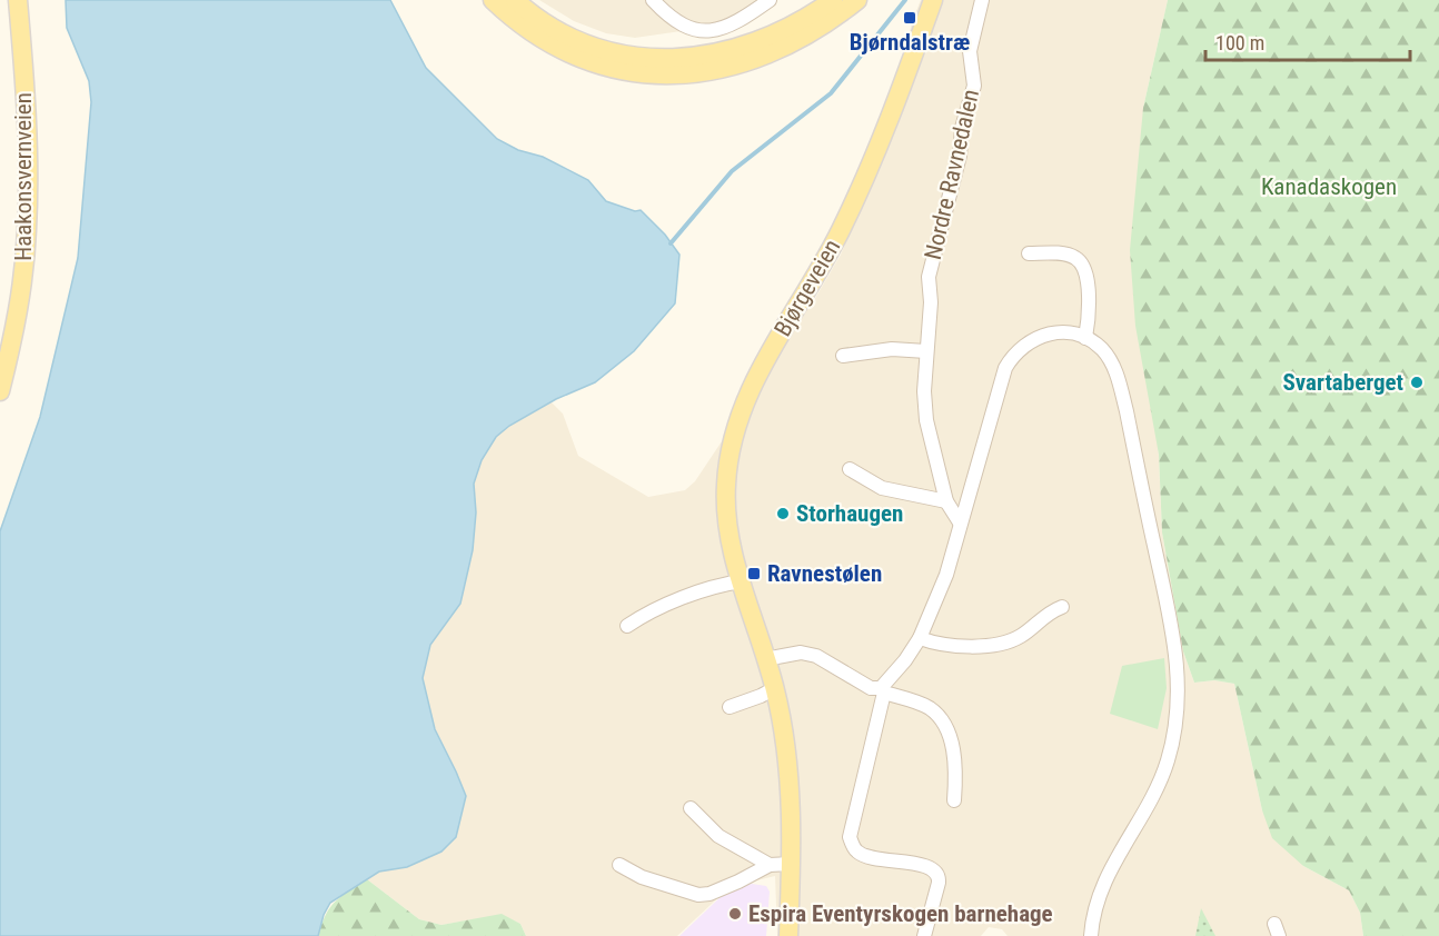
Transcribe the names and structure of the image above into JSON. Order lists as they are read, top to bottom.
{
  "streets": {
    "main road": ["Haakonsvernveien", "Bjørgeveien"],
    "street": ["Nordre Ravnedalen"]
  },
  "parks": ["Kanadaskogen"],
  "places": {
    "transit": ["Bjørndalstræ", "Ravnestølen"],
    "other": ["Svartaberget", "Storhaugen", "Espira Eventyrskogen barnehage"]
  },
  "scale_bar": "100 m"
}
